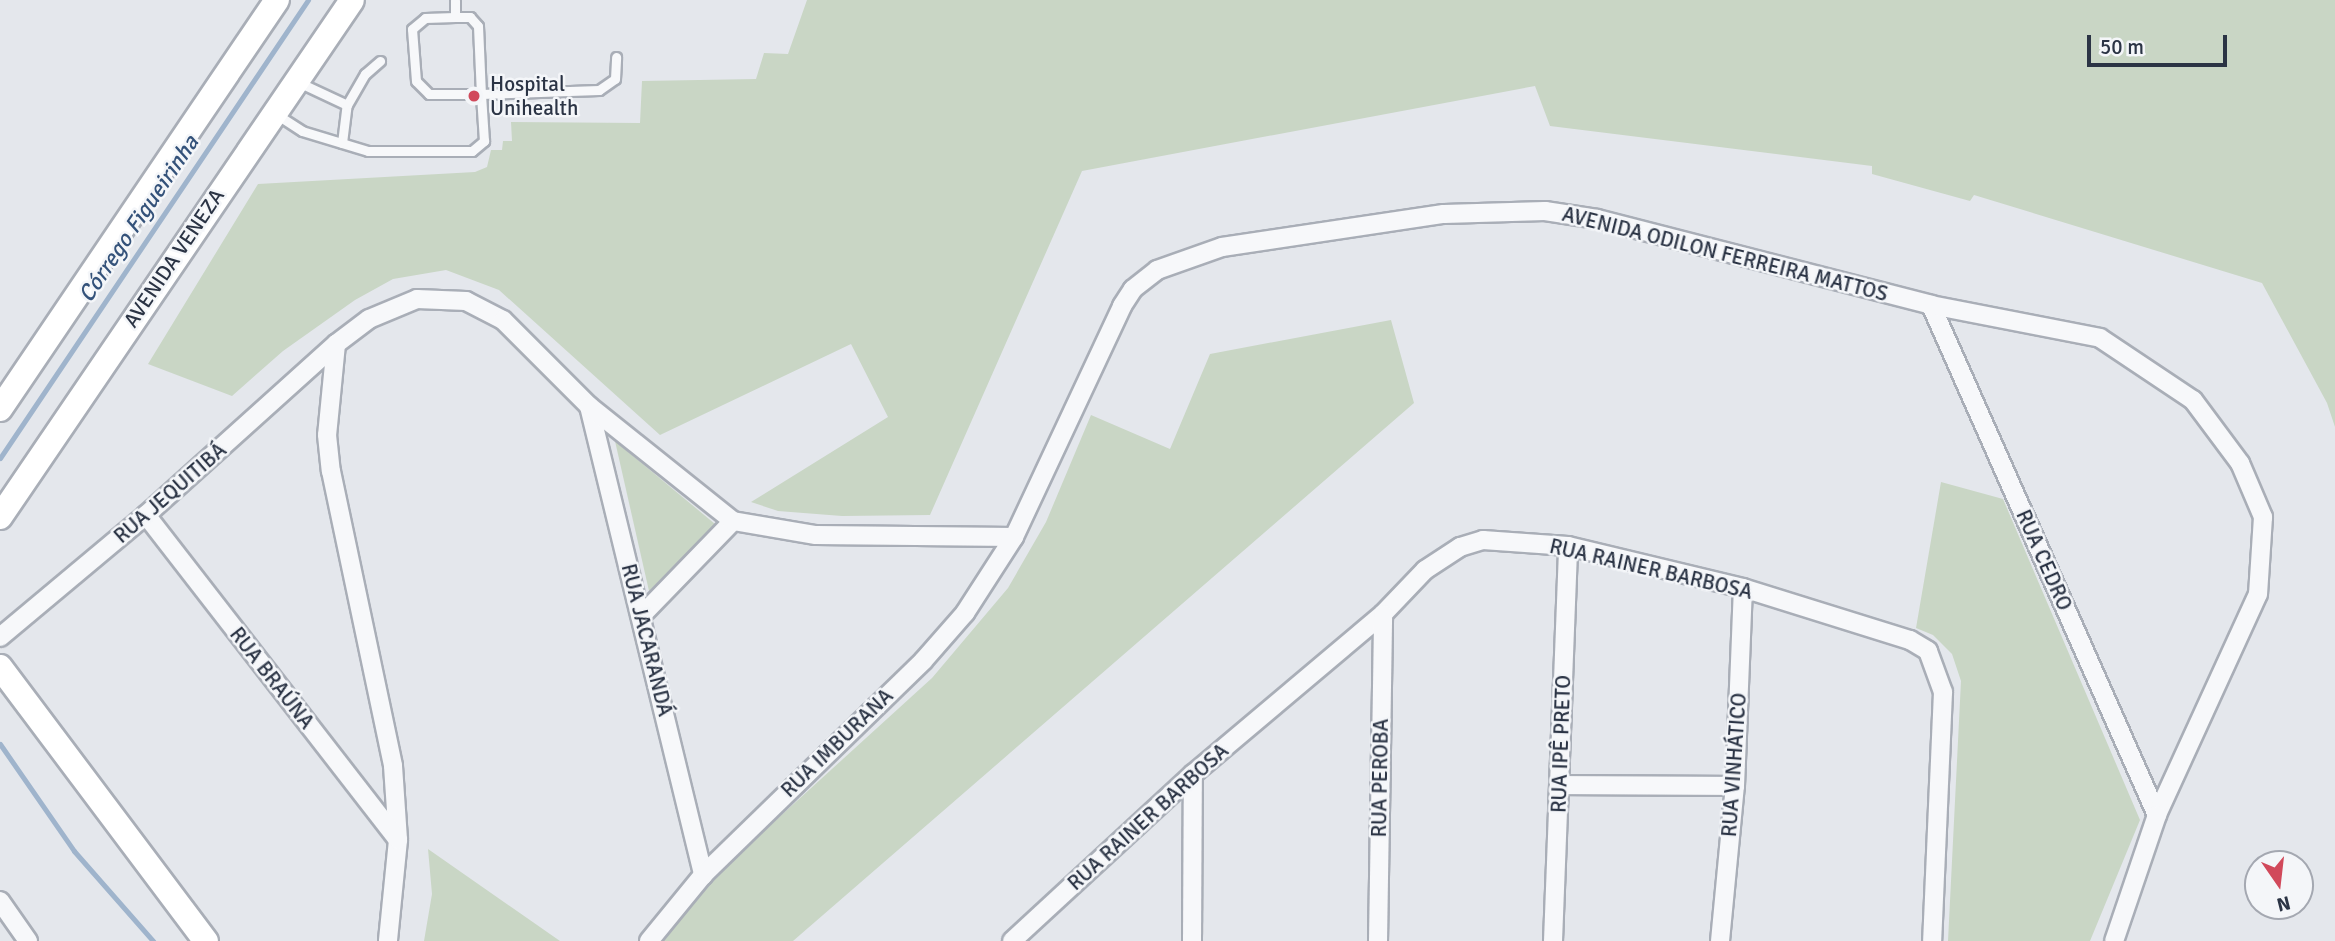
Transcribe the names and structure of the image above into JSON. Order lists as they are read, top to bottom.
{
  "streets": {
    "main road": ["AVENIDA VENEZA"],
    "street": [
      "AVENIDA ODILON FERREIRA MATTOS",
      "RUA JEQUITIBÁ",
      "RUA CEDRO",
      "RUA RAINER BARBOSA",
      "RUA JACARANDÁ",
      "RUA BRAÚNA",
      "RUA IMBURANA",
      "RUA IPÊ PRETO",
      "RUA VINHÁTICO",
      "RUA PEROBA"
    ]
  },
  "crossings": [
    ["AVENIDA ODILON FERREIRA MATTOS", "RUA CEDRO"],
    ["AVENIDA ODILON FERREIRA MATTOS", "RUA IMBURANA"],
    ["RUA JEQUITIBÁ", "RUA BRAÚNA"],
    ["RUA RAINER BARBOSA", "RUA IPÊ PRETO"],
    ["RUA RAINER BARBOSA", "RUA VINHÁTICO"],
    ["RUA RAINER BARBOSA", "RUA PEROBA"],
    ["RUA JACARANDÁ", "RUA IMBURANA"]
  ],
  "water": ["Córrego Figueirinha"],
  "places": ["Hospital Unihealth"],
  "scale_bar": "50 m",
  "north": "bottom"
}
